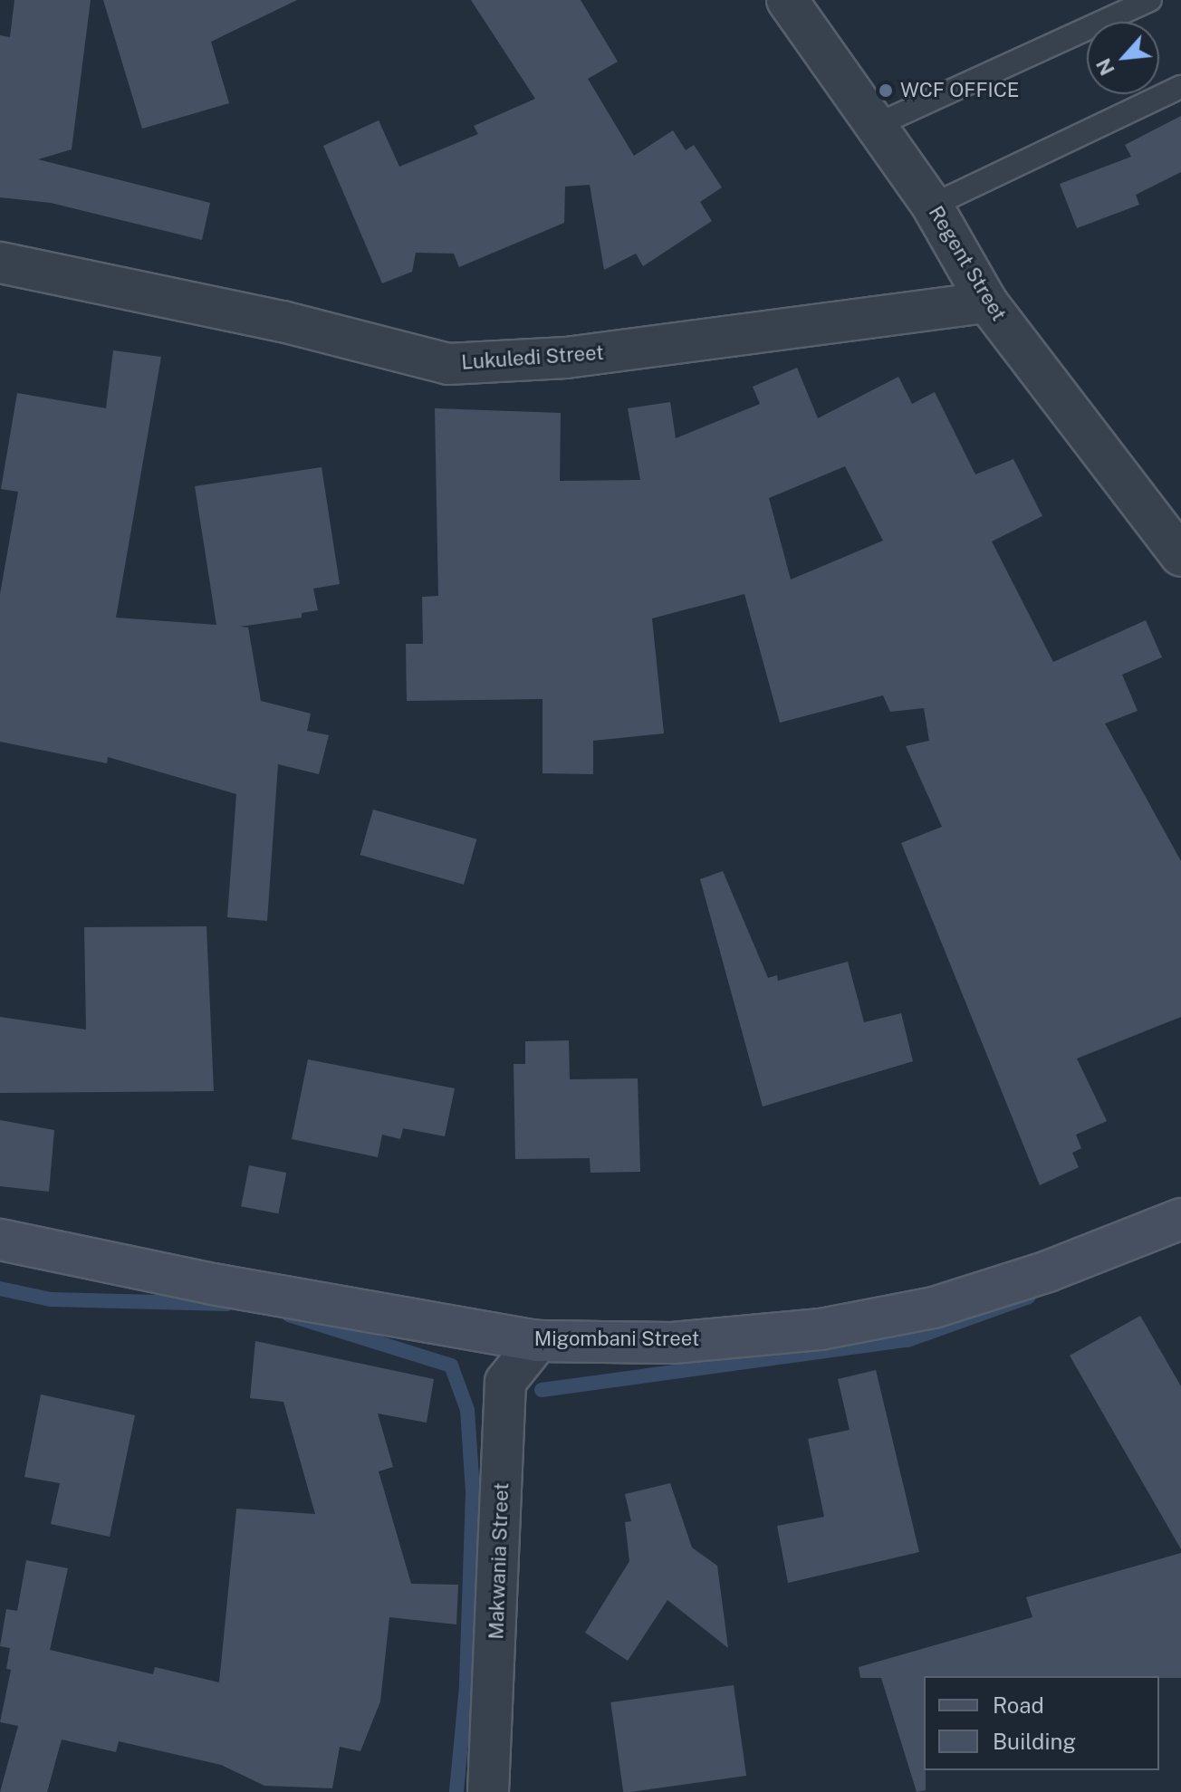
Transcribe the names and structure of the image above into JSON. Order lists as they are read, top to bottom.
{
  "streets": {
    "main road": ["Migombani Street"],
    "street": ["Regent Street", "Lukuledi Street", "Makwania Street"]
  },
  "crossings": [
    ["Regent Street", "Lukuledi Street"],
    ["Migombani Street", "Makwania Street"]
  ],
  "places": ["WCF OFFICE"],
  "legend": ["Road", "Building"],
  "north": "bottom left"
}
